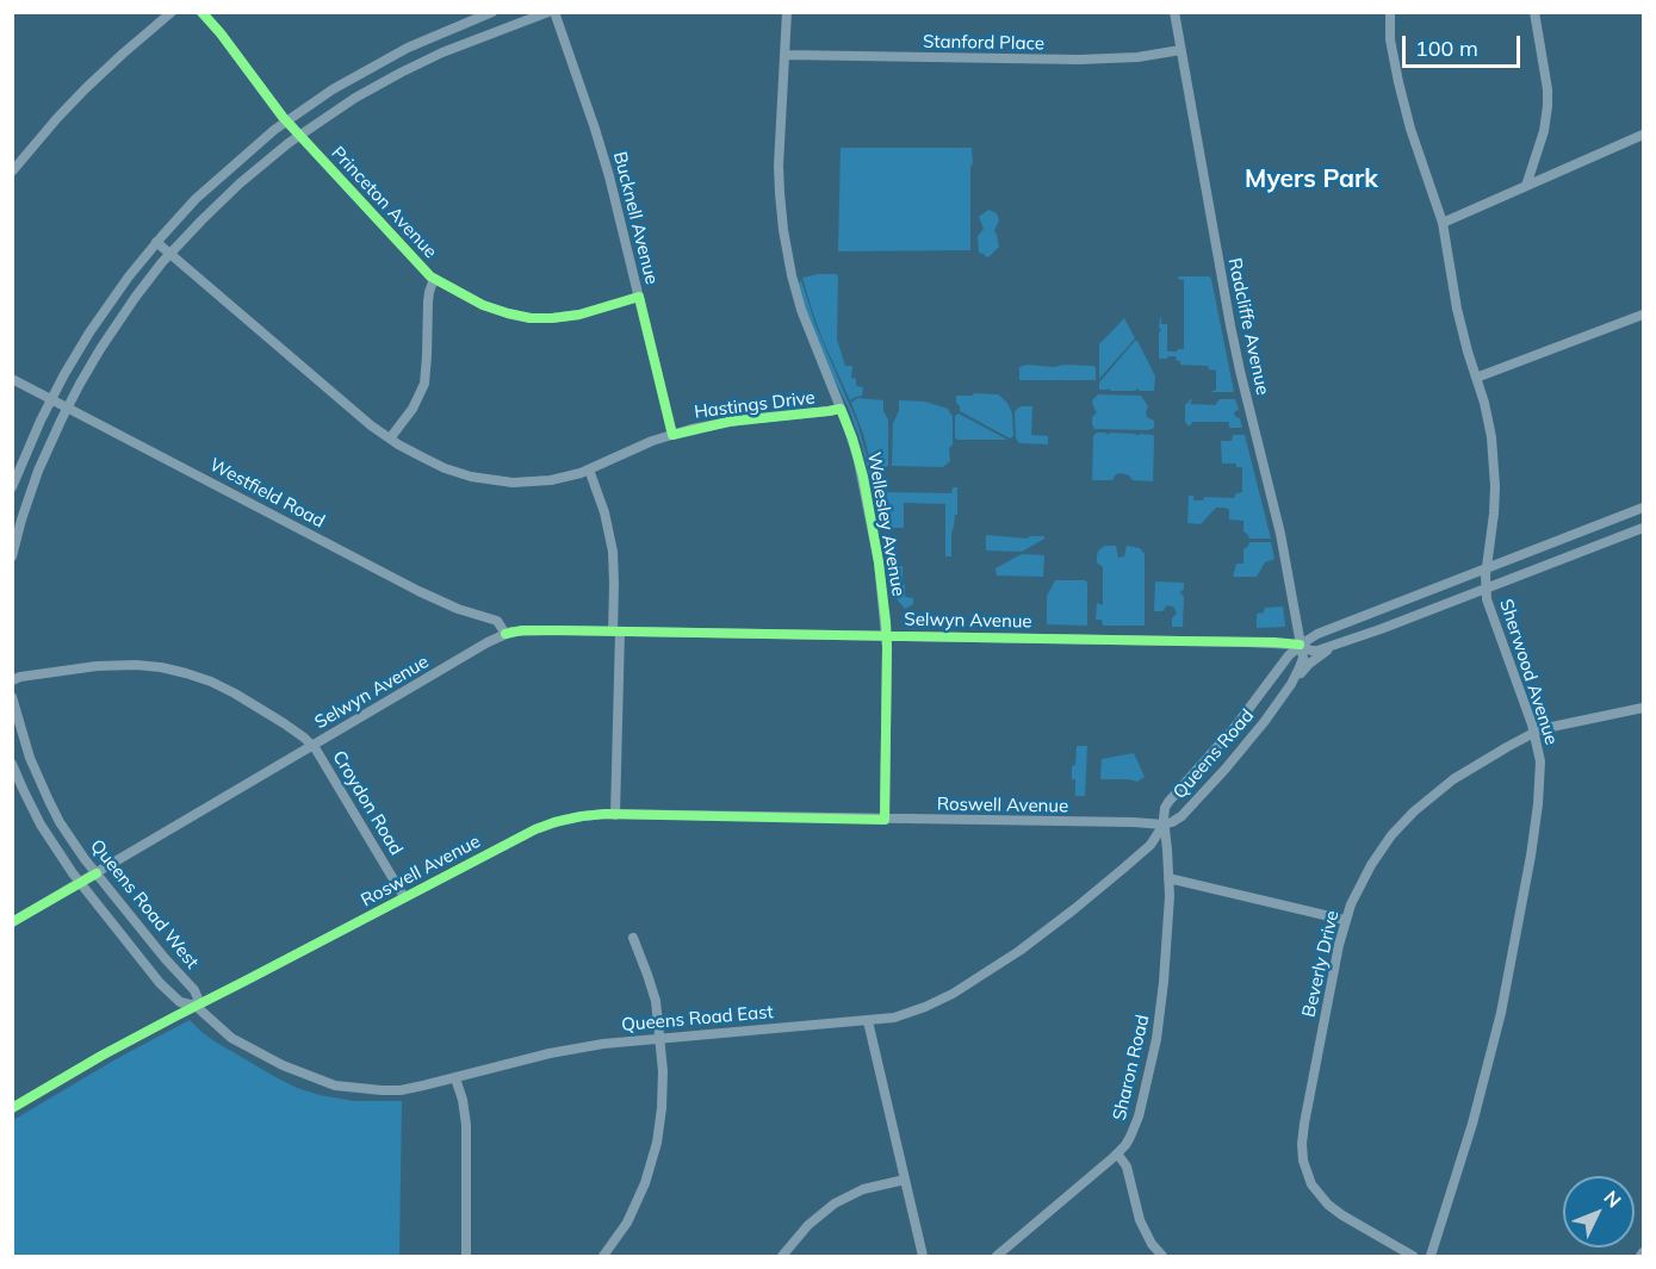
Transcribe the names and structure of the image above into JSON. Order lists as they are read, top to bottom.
{
  "streets": {
    "street": [
      "Stanford Place",
      "Princeton Avenue",
      "Bucknell Avenue",
      "Radcliffe Avenue",
      "Hastings Drive",
      "Westfield Road",
      "Wellesley Avenue",
      "Selwyn Avenue",
      "Sherwood Avenue",
      "Queens Road",
      "Croydon Road",
      "Roswell Avenue",
      "Queens Road West",
      "Beverly Drive",
      "Queens Road East",
      "Sharon Road"
    ]
  },
  "crossings": [
    ["Stanford Place", "Radcliffe Avenue"],
    ["Stanford Place", "Wellesley Avenue"],
    ["Princeton Avenue", "Bucknell Avenue"],
    ["Bucknell Avenue", "Hastings Drive"],
    ["Radcliffe Avenue", "Selwyn Avenue"],
    ["Radcliffe Avenue", "Queens Road"],
    ["Hastings Drive", "Wellesley Avenue"],
    ["Westfield Road", "Selwyn Avenue"],
    ["Wellesley Avenue", "Selwyn Avenue"],
    ["Wellesley Avenue", "Roswell Avenue"],
    ["Selwyn Avenue", "Queens Road"],
    ["Selwyn Avenue", "Croydon Road"],
    ["Selwyn Avenue", "Queens Road West"],
    ["Sherwood Avenue", "Queens Road"],
    ["Sherwood Avenue", "Beverly Drive"],
    ["Queens Road", "Roswell Avenue"],
    ["Queens Road", "Queens Road East"],
    ["Queens Road", "Sharon Road"],
    ["Croydon Road", "Roswell Avenue"],
    ["Roswell Avenue", "Queens Road West"],
    ["Roswell Avenue", "Queens Road East"],
    ["Roswell Avenue", "Sharon Road"],
    ["Queens Road West", "Queens Road East"],
    ["Queens Road East", "Sharon Road"]
  ],
  "districts": ["Myers Park"],
  "scale_bar": "100 m",
  "north": "top right"
}
